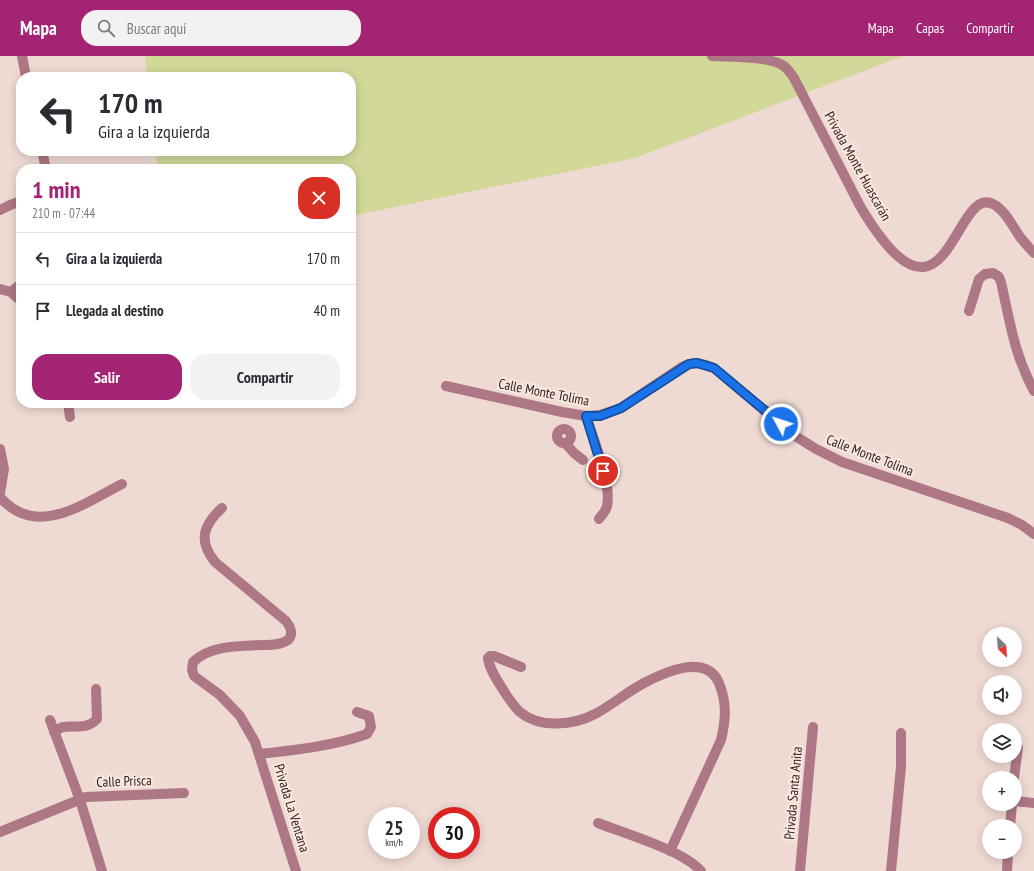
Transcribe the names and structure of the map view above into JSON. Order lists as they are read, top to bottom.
{
  "streets": {
    "street": [
      "Privada Monte Huascarán",
      "Calle Monte Tolima",
      "Calle Prisca",
      "Privada Santa Anita",
      "Privada La Ventana"
    ]
  },
  "north": "bottom right",
  "page": {
    "header": "Mapa",
    "search": "Buscar aquí",
    "nav": ["Mapa", "Capas", "Compartir"],
    "turn": ["170 m", "Gira a la izquierda"],
    "heading": ["1 min", "210 m · 07:44"],
    "list": [
      {
        "name": "Gira a la izquierda",
        "value": "170 m"
      },
      {
        "name": "Llegada al destino",
        "value": "40 m"
      }
    ],
    "buttons": ["Salir", "Compartir"],
    "map_buttons": ["+", "−"],
    "speed": "25 km/h",
    "limit": "30"
  }
}
